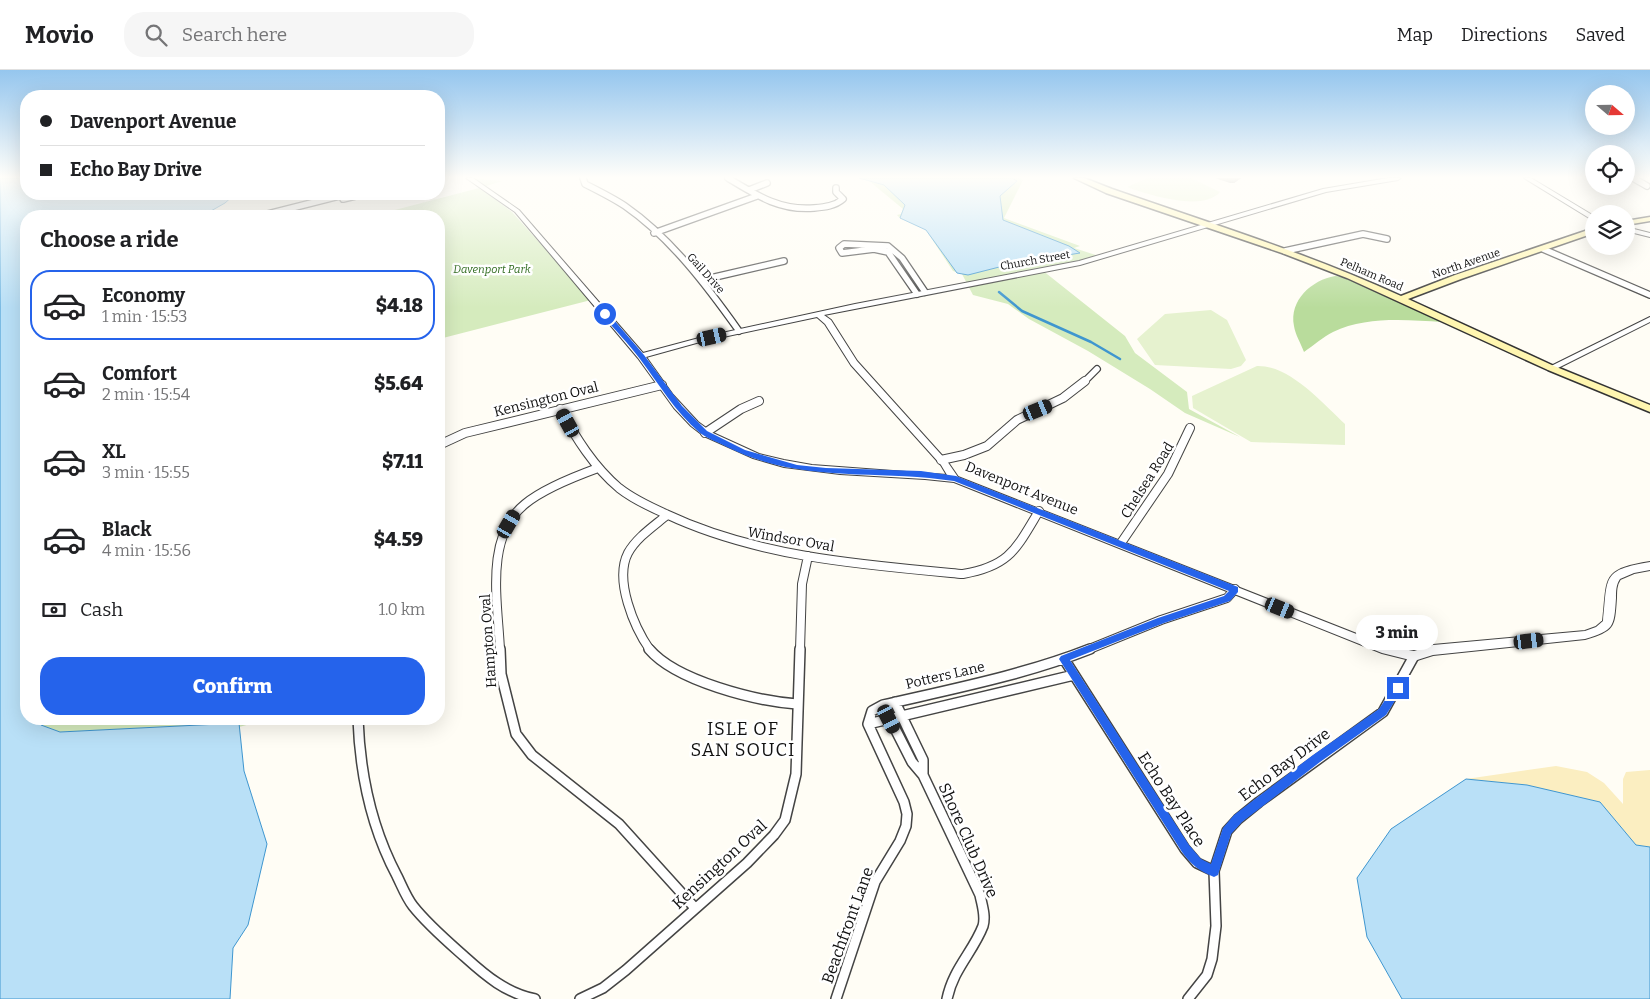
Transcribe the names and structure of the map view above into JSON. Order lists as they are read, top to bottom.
{
  "streets": {
    "main road": ["North Avenue", "Pelham Road"],
    "street": [
      "Church Street",
      "Gail Drive",
      "Kensington Oval",
      "Chelsea Road",
      "Davenport Avenue",
      "Windsor Oval",
      "Hampton Oval",
      "Potters Lane",
      "Echo Bay Drive",
      "Echo Bay Place",
      "Shore Club Drive",
      "Beachfront Lane"
    ]
  },
  "crossings": [
    ["Church Street", "Pelham Road"],
    ["Church Street", "Davenport Avenue"],
    ["North Avenue", "Pelham Road"],
    ["Kensington Oval", "Windsor Oval"],
    ["Kensington Oval", "Hampton Oval"],
    ["Chelsea Road", "Davenport Avenue"],
    ["Davenport Avenue", "Windsor Oval"],
    ["Davenport Avenue", "Potters Lane"],
    ["Davenport Avenue", "Echo Bay Drive"],
    ["Windsor Oval", "Hampton Oval"],
    ["Potters Lane", "Echo Bay Place"],
    ["Potters Lane", "Shore Club Drive"],
    ["Echo Bay Drive", "Echo Bay Place"]
  ],
  "districts": ["ISLE OF SAN SOUCI"],
  "parks": ["Davenport Park"],
  "north": "right",
  "page": {
    "header": "Movio",
    "search": "Search here",
    "nav": ["Map", "Directions", "Saved"],
    "banner": ["Davenport Avenue", "Echo Bay Drive"],
    "heading": "Choose a ride",
    "list": [
      {
        "name": "Economy",
        "note": "1 min · 15:53",
        "value": "$4.18"
      },
      {
        "name": "Comfort",
        "note": "2 min · 15:54",
        "value": "$5.64"
      },
      {
        "name": "XL",
        "note": "3 min · 15:55",
        "value": "$7.11"
      },
      {
        "name": "Black",
        "note": "4 min · 15:56",
        "value": "$4.59"
      }
    ],
    "pay": ["Cash", "1.0 km"],
    "bubble": "3 min",
    "buttons": "Confirm"
  }
}
